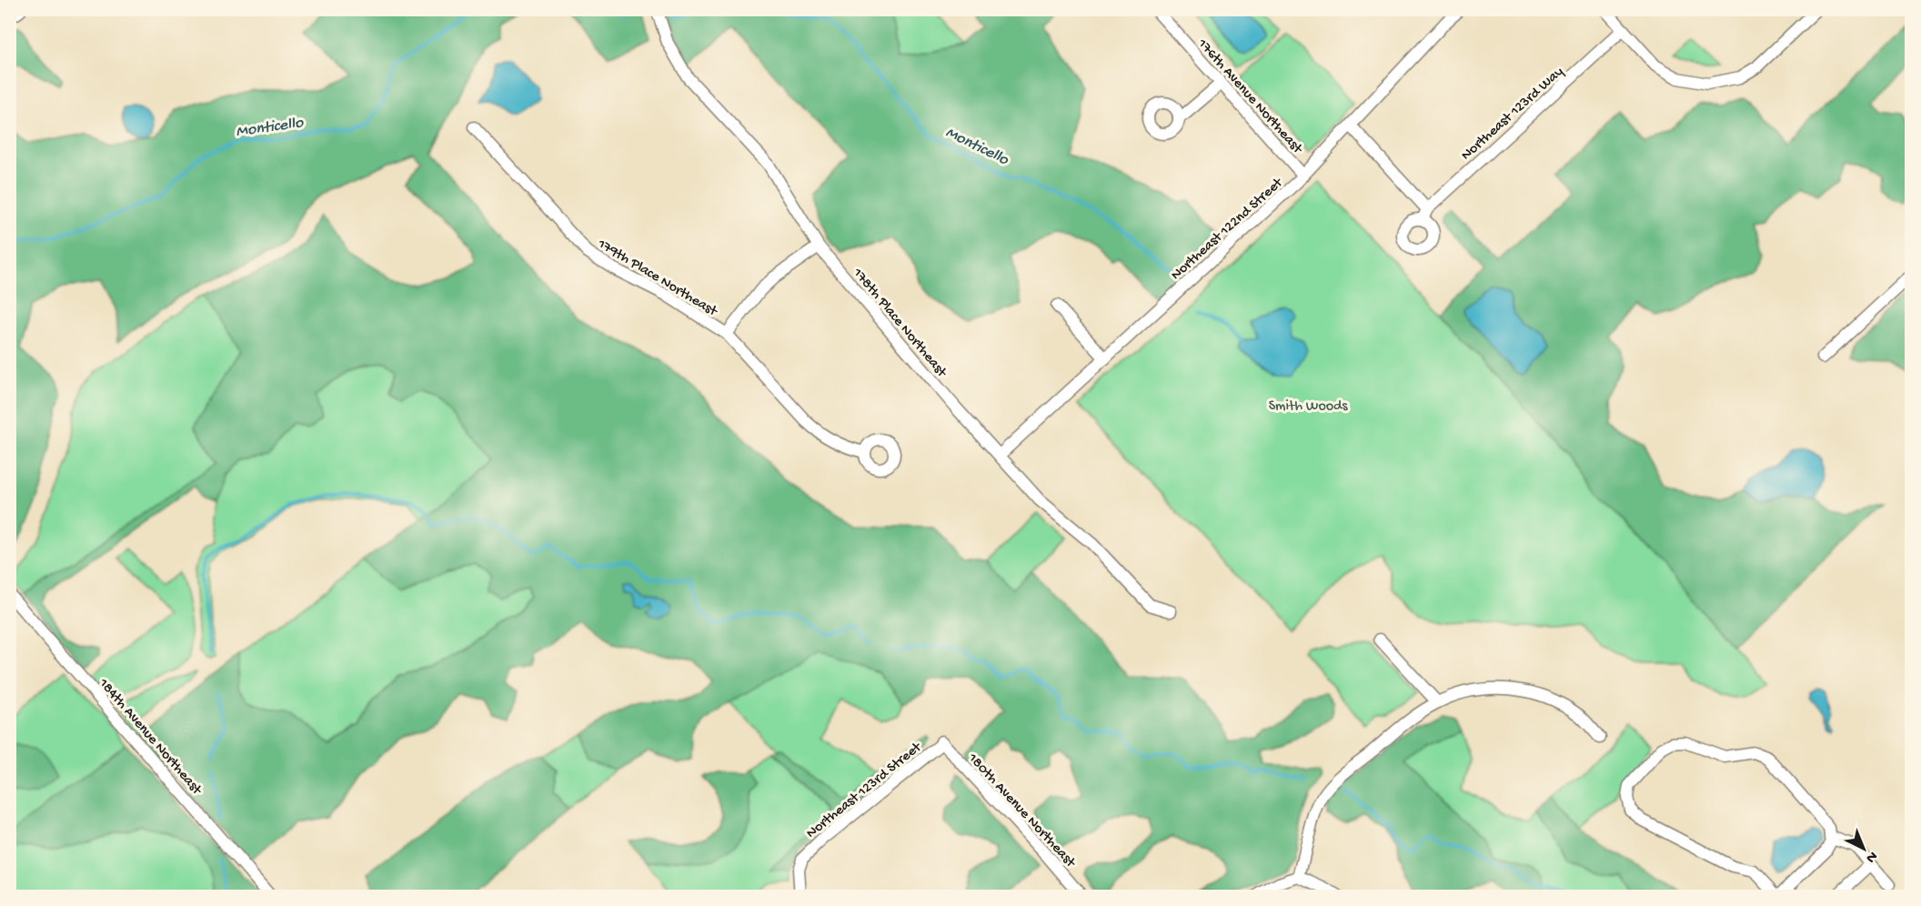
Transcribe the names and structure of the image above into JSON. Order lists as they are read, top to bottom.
{
  "streets": {
    "street": [
      "176th Avenue Northeast",
      "Northeast 123rd Way",
      "Northeast 122nd Street",
      "179th Place Northeast",
      "178th Place Northeast",
      "184th Avenue Northeast",
      "Northeast 123rd Street",
      "180th Avenue Northeast"
    ]
  },
  "crossings": [
    ["176th Avenue Northeast", "Northeast 122nd Street"],
    ["Northeast 123rd Way", "Northeast 122nd Street"],
    ["Northeast 122nd Street", "178th Place Northeast"],
    ["Northeast 123rd Street", "180th Avenue Northeast"]
  ],
  "water": ["Monticello"],
  "parks": ["Smith Woods"],
  "north": "bottom right"
}
